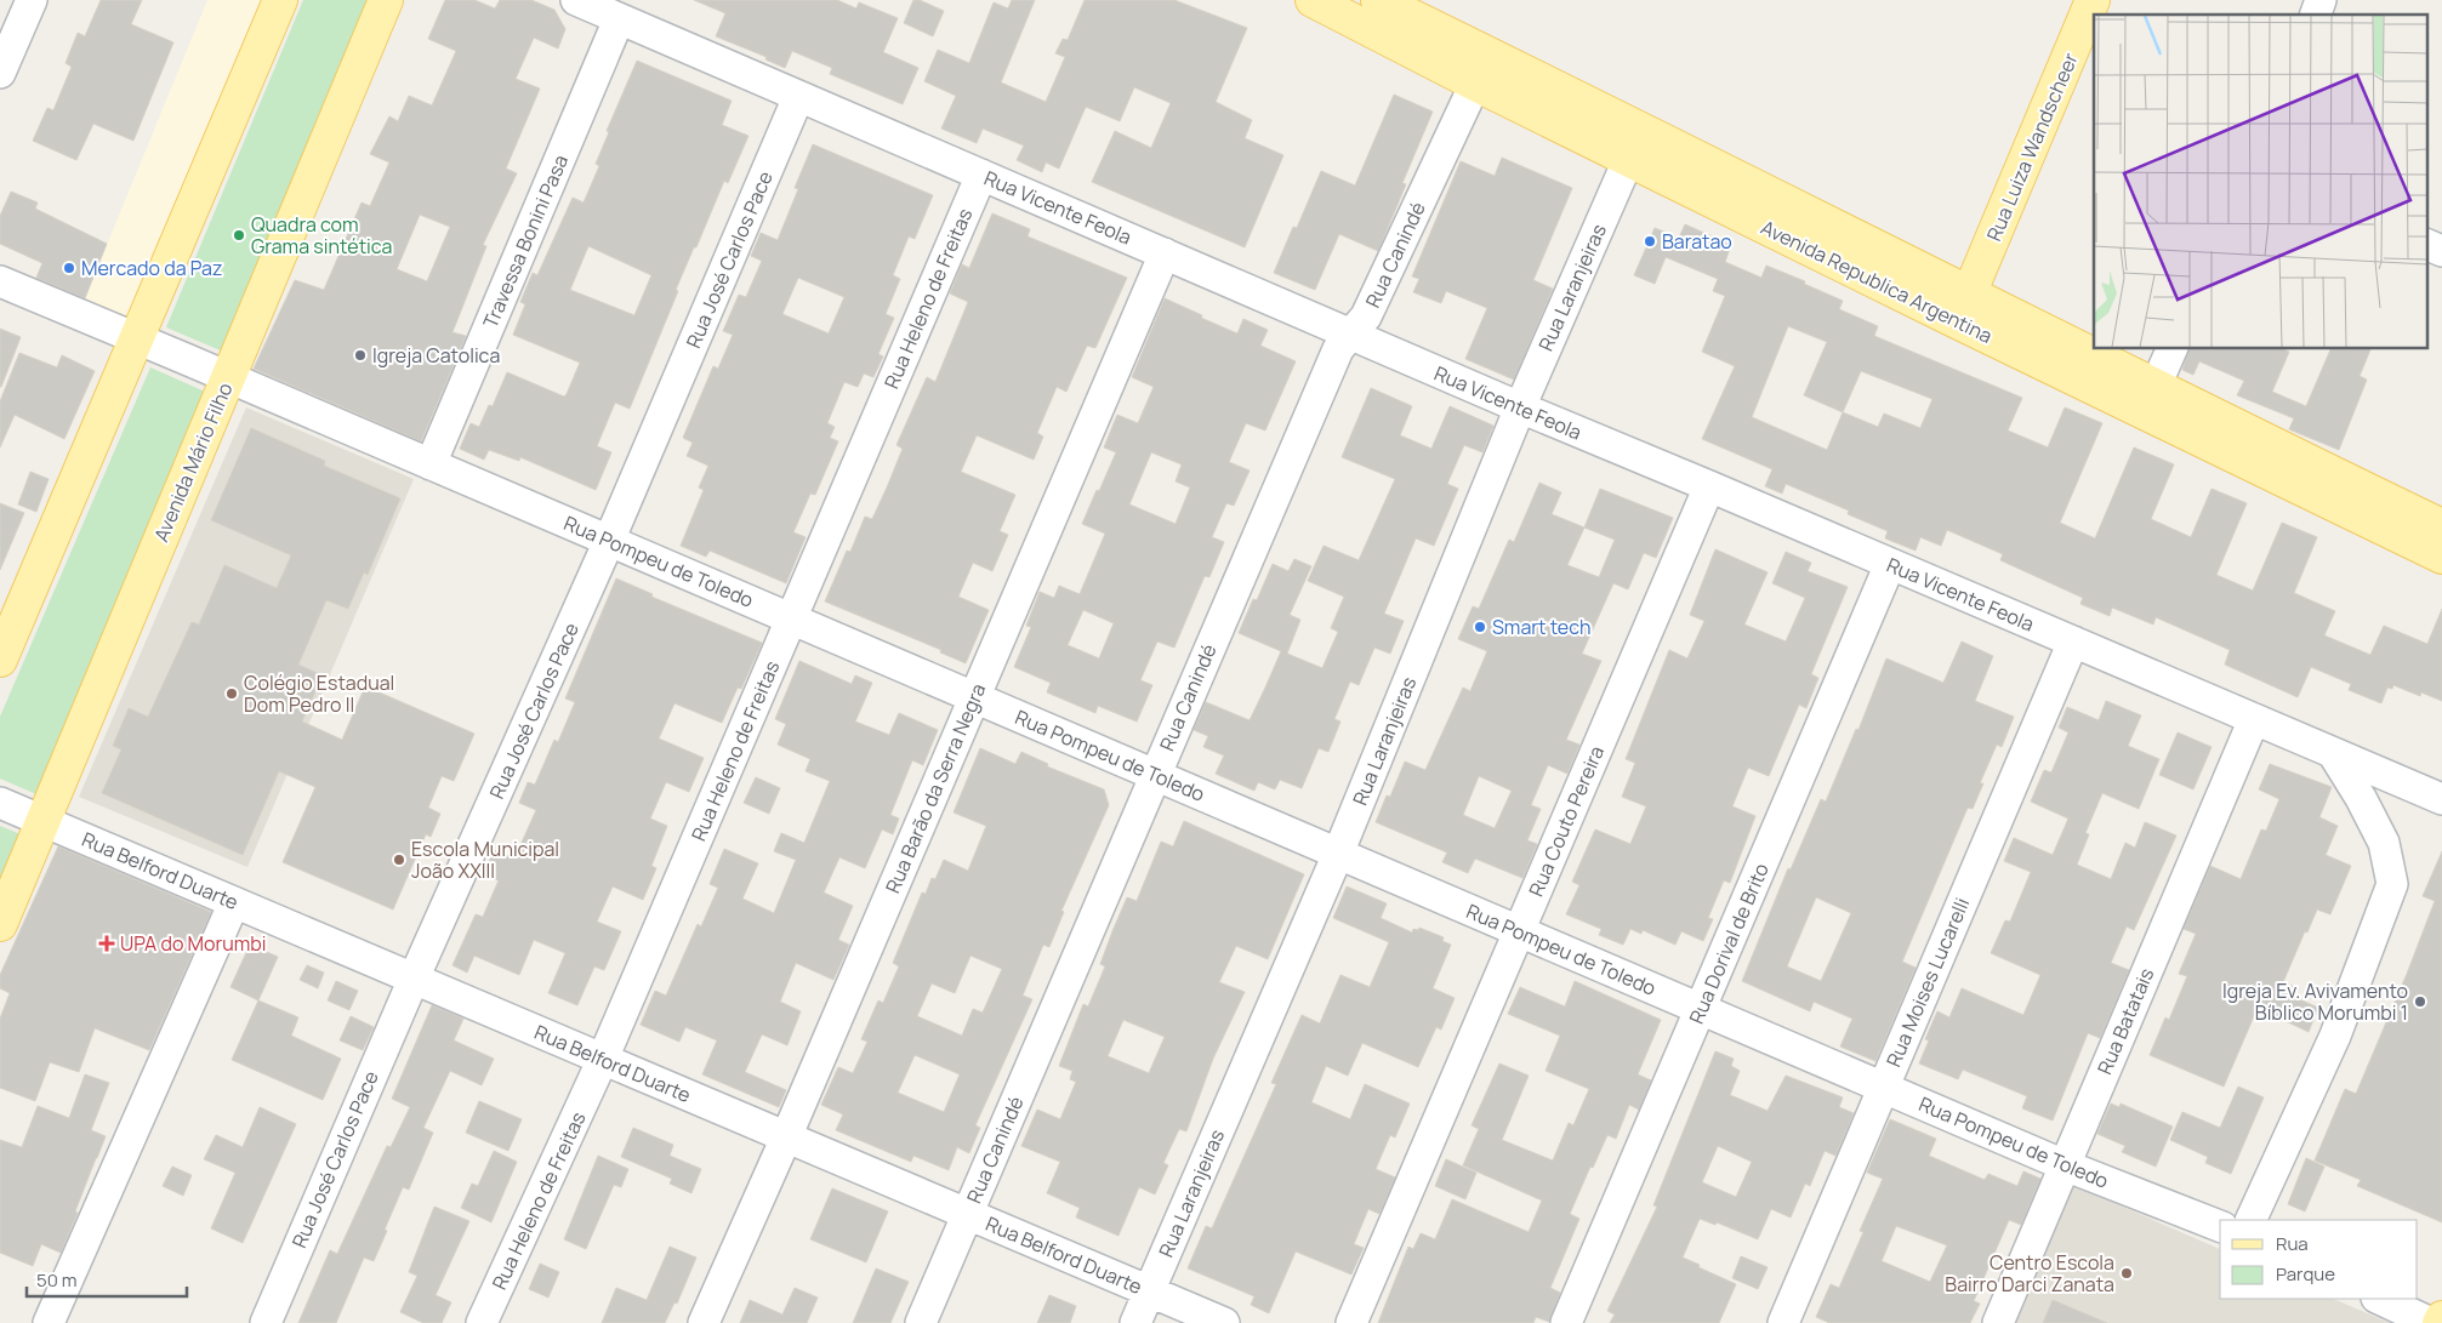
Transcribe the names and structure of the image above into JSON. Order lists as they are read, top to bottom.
{
  "streets": {
    "main road": ["Rua Luiza Wandscheer", "Avenida Republica Argentina", "Avenida Mário Filho"],
    "street": [
      "Rua Vicente Feola",
      "Travessa Bonini Pasa",
      "Rua Canindé",
      "Rua José Carlos Pace",
      "Rua Laranjeiras",
      "Rua Heleno de Freitas",
      "Rua Pompeu de Toledo",
      "Rua Barão da Serra Negra",
      "Rua Couto Pereira",
      "Rua Belford Duarte",
      "Rua Dorival de Brito",
      "Rua Moises Lucarelli",
      "Rua Batatais"
    ]
  },
  "crossings": [
    ["Rua Luiza Wandscheer", "Avenida Republica Argentina"],
    ["Rua Vicente Feola", "Travessa Bonini Pasa"],
    ["Rua Vicente Feola", "Rua Canindé"],
    ["Rua Vicente Feola", "Rua José Carlos Pace"],
    ["Rua Vicente Feola", "Rua Laranjeiras"],
    ["Rua Vicente Feola", "Rua Heleno de Freitas"],
    ["Rua Vicente Feola", "Rua Barão da Serra Negra"],
    ["Rua Vicente Feola", "Rua Couto Pereira"],
    ["Rua Vicente Feola", "Rua Dorival de Brito"],
    ["Rua Vicente Feola", "Rua Moises Lucarelli"],
    ["Rua Vicente Feola", "Rua Batatais"],
    ["Travessa Bonini Pasa", "Rua Pompeu de Toledo"],
    ["Rua Canindé", "Avenida Republica Argentina"],
    ["Rua Canindé", "Rua Pompeu de Toledo"],
    ["Rua Canindé", "Rua Belford Duarte"],
    ["Rua José Carlos Pace", "Rua Pompeu de Toledo"],
    ["Rua José Carlos Pace", "Rua Belford Duarte"],
    ["Avenida Republica Argentina", "Rua Laranjeiras"],
    ["Rua Laranjeiras", "Rua Pompeu de Toledo"],
    ["Rua Laranjeiras", "Rua Belford Duarte"],
    ["Rua Heleno de Freitas", "Rua Pompeu de Toledo"],
    ["Rua Heleno de Freitas", "Rua Belford Duarte"],
    ["Avenida Mário Filho", "Rua Pompeu de Toledo"],
    ["Avenida Mário Filho", "Rua Belford Duarte"],
    ["Rua Pompeu de Toledo", "Rua Barão da Serra Negra"],
    ["Rua Pompeu de Toledo", "Rua Couto Pereira"],
    ["Rua Pompeu de Toledo", "Rua Dorival de Brito"],
    ["Rua Pompeu de Toledo", "Rua Moises Lucarelli"],
    ["Rua Pompeu de Toledo", "Rua Batatais"],
    ["Rua Barão da Serra Negra", "Rua Belford Duarte"]
  ],
  "places": {
    "other": [
      "Quadra com Grama sintética",
      "Baratao",
      "Mercado da Paz",
      "Igreja Catolica",
      "Smart tech",
      "Colégio Estadual Dom Pedro II",
      "Escola Municipal João XXIII",
      "Igreja Ev. Avivamento Bíblico Morumbi 1",
      "Centro Escola Bairro Darci Zanata"
    ],
    "health": ["UPA do Morumbi"]
  },
  "legend": ["Rua", "Parque"],
  "scale_bar": "50 m"
}
